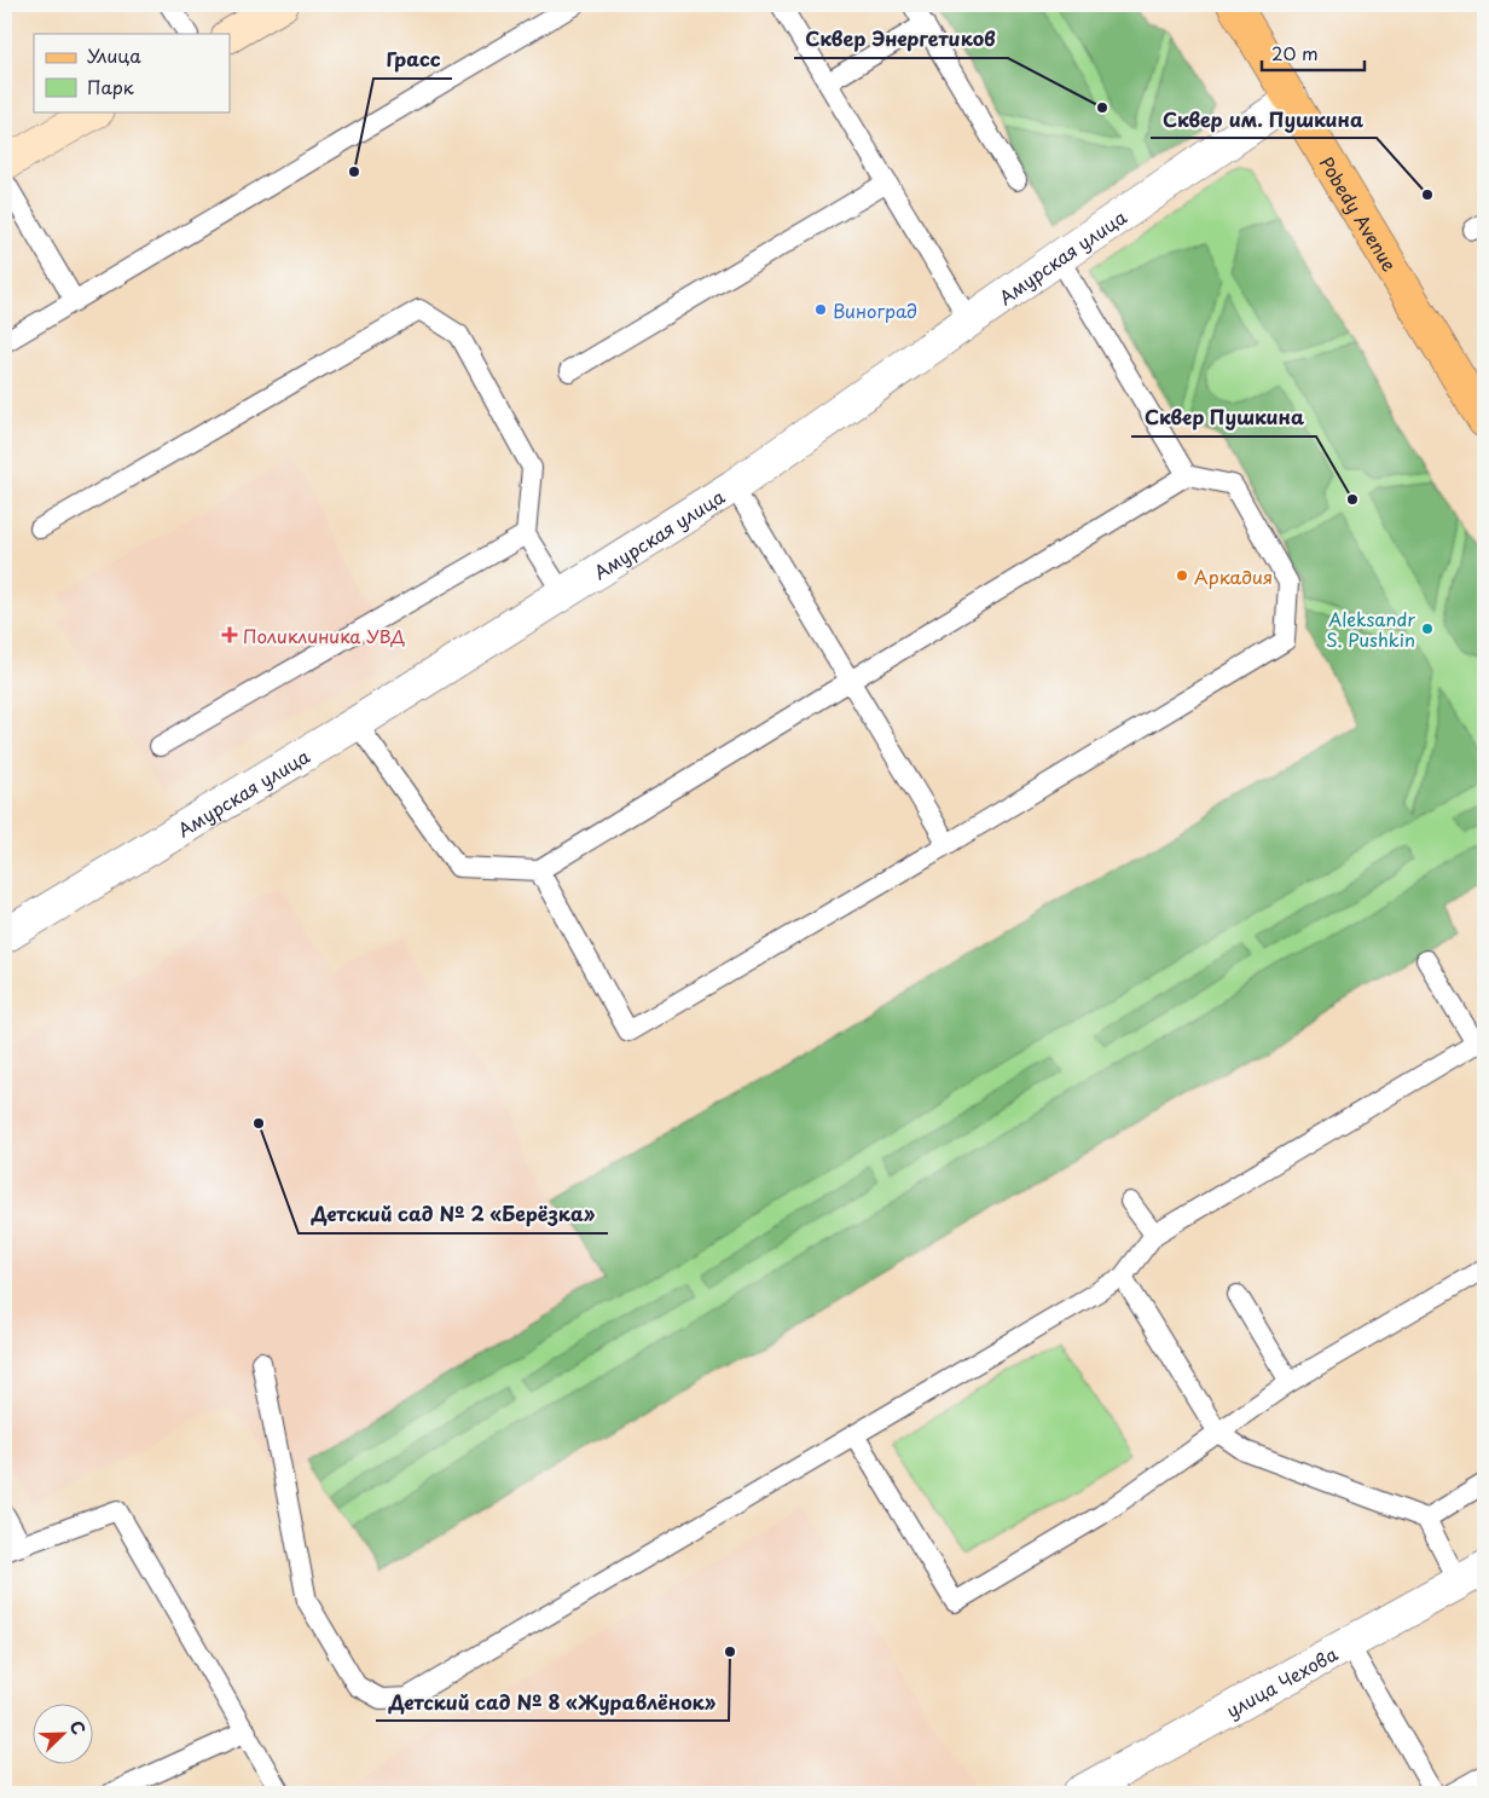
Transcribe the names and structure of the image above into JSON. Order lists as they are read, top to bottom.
{
  "streets": {
    "main road": ["Pobedy Avenue"],
    "street": ["Амурская улица", "улица Чехова"]
  },
  "crossings": [
    ["Pobedy Avenue", "Амурская улица"]
  ],
  "places": {
    "other": [
      "Сквер Энергетиков",
      "Грасс",
      "Сквер им. Пушкина",
      "Виноград",
      "Сквер Пушкина",
      "Аркадия",
      "Aleksandr S. Pushkin",
      "Детский сад № 2 «Берёзка»",
      "Детский сад № 8 «Журавлёнок»"
    ],
    "health": ["Поликлиника УВД"]
  },
  "legend": ["Улица", "Парк"],
  "scale_bar": "20 m",
  "north": "top right"
}
